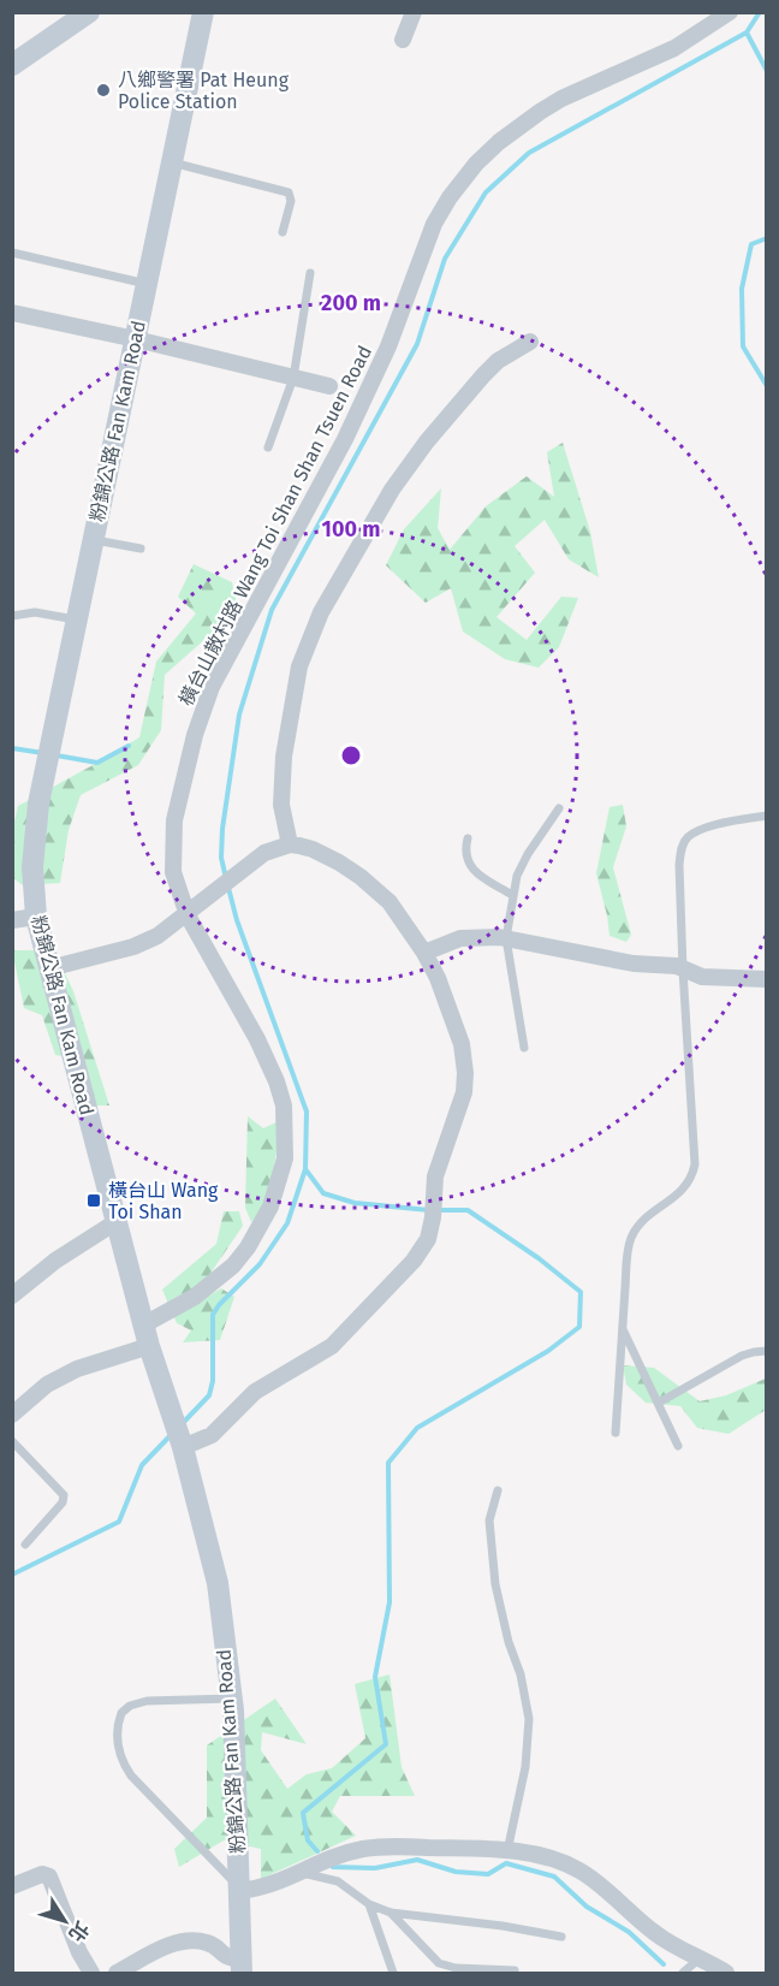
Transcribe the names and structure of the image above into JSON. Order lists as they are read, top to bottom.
{
  "streets": {
    "main road": ["粉錦公路 Fan Kam Road"],
    "street": ["橫台山散村路 Wang Toi Shan Shan Tsuen Road"]
  },
  "crossings": [
    ["粉錦公路 Fan Kam Road", "橫台山散村路 Wang Toi Shan Shan Tsuen Road"]
  ],
  "places": {
    "other": ["八鄉警署 Pat Heung Police Station"],
    "transit": ["橫台山 Wang Toi Shan"]
  },
  "north": "bottom right",
  "rings": ["200 m", "100 m"]
}
